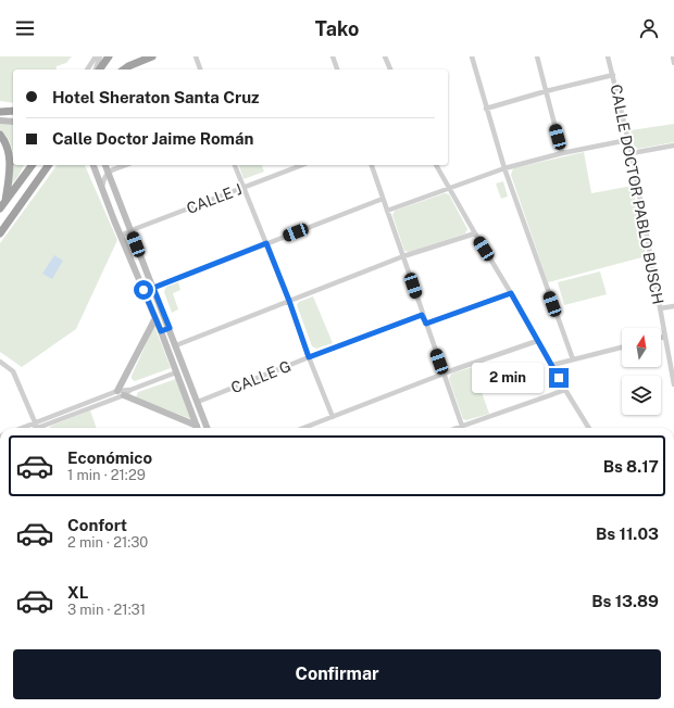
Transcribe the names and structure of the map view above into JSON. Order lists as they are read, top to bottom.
{
  "streets": {
    "street": ["CALLE DOCTOR PABLO BUSCH", "CALLE J", "CALLE G"]
  },
  "north": "top",
  "page": {
    "header": "Tako",
    "banner": ["Hotel Sheraton Santa Cruz", "Calle Doctor Jaime Román"],
    "bubble": "2 min",
    "list": [
      {
        "name": "Económico",
        "note": "1 min · 21:29",
        "value": "Bs 8.17"
      },
      {
        "name": "Confort",
        "note": "2 min · 21:30",
        "value": "Bs 11.03"
      },
      {
        "name": "XL",
        "note": "3 min · 21:31",
        "value": "Bs 13.89"
      }
    ],
    "buttons": "Confirmar"
  }
}
